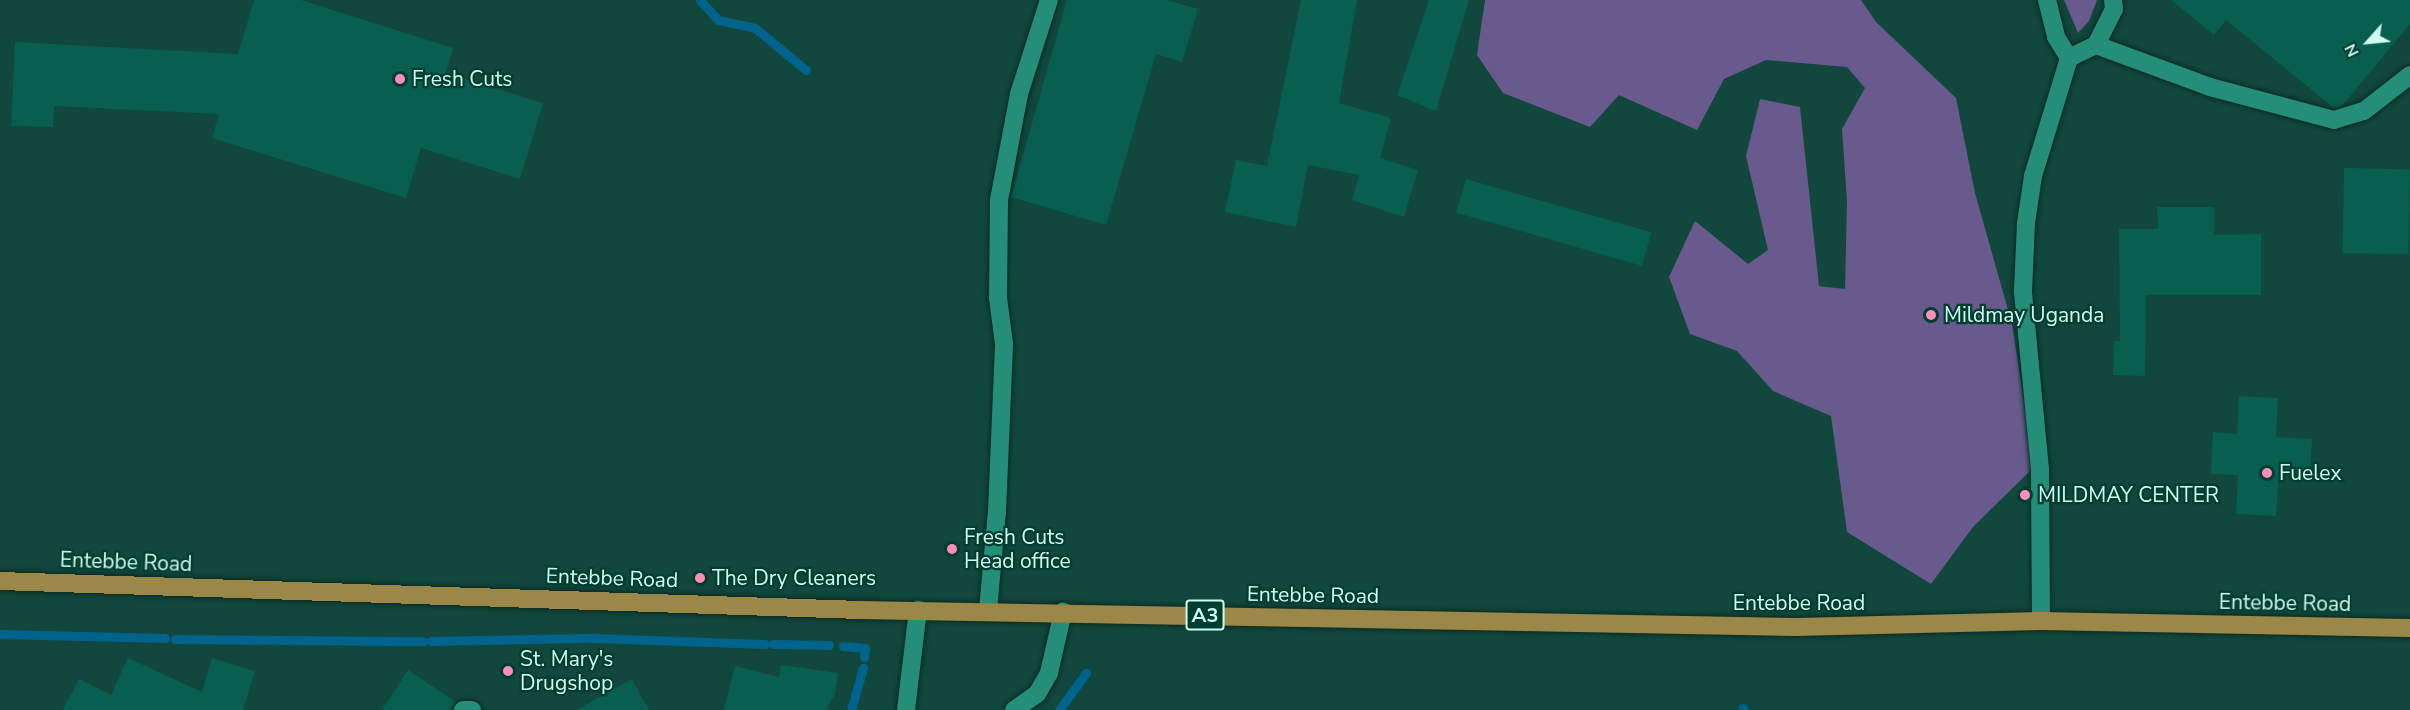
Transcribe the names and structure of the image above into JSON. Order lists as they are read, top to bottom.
{
  "streets": {
    "main road": ["Entebbe Road", "A3"]
  },
  "places": [
    "Fresh Cuts",
    "Mildmay Uganda",
    "Fuelex",
    "MILDMAY CENTER",
    "Fresh Cuts Head office",
    "The Dry Cleaners",
    "St. Mary's Drugshop"
  ],
  "north": "bottom left"
}
